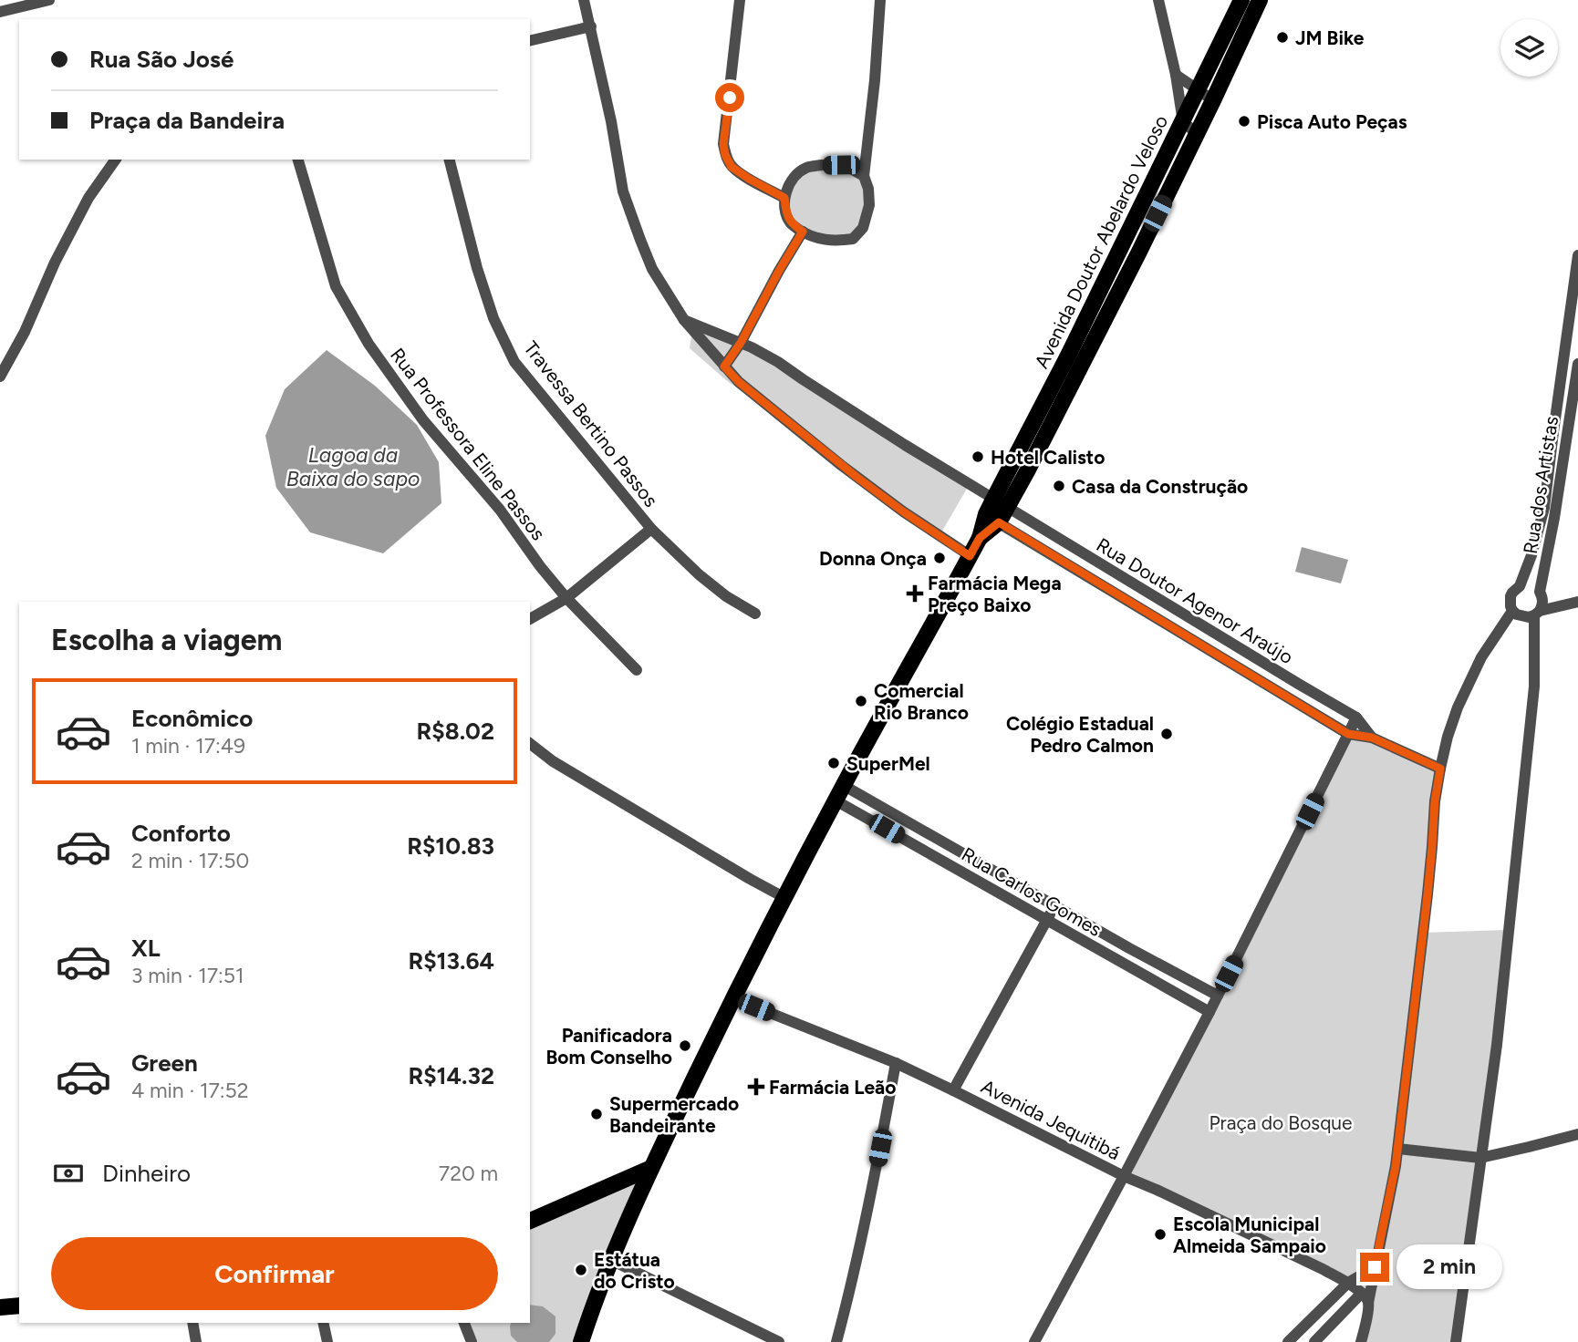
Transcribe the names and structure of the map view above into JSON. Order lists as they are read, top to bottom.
{
  "streets": {
    "main road": ["Avenida Doutor Abelardo Veloso"],
    "street": [
      "Travessa Bertino Passos",
      "Rua Professora Eline Passos",
      "Rua dos Artistas",
      "Rua Doutor Agenor Araújo",
      "Rua Carlos Gomes",
      "Avenida Jequitibá"
    ]
  },
  "crossings": [
    ["Avenida Doutor Abelardo Veloso", "Rua Doutor Agenor Araújo"],
    ["Travessa Bertino Passos", "Rua Professora Eline Passos"]
  ],
  "water": ["Lagoa da Baixa do sapo"],
  "parks": ["Praça do Bosque"],
  "places": {
    "other": [
      "JM Bike",
      "Pisca Auto Peças",
      "Hotel Calisto",
      "Casa da Construção",
      "Donna Onça",
      "Comercial Rio Branco",
      "Colégio Estadual Pedro Calmon",
      "SuperMel",
      "Panificadora Bom Conselho",
      "Supermercado Bandeirante",
      "Escola Municipal Almeida Sampaio",
      "Estátua do Cristo"
    ],
    "health": ["Farmácia Mega Preço Baixo", "Farmácia Leão"]
  },
  "page": {
    "banner": ["Rua São José", "Praça da Bandeira"],
    "heading": "Escolha a viagem",
    "list": [
      {
        "name": "Econômico",
        "note": "1 min · 17:49",
        "value": "R$8.02"
      },
      {
        "name": "Conforto",
        "note": "2 min · 17:50",
        "value": "R$10.83"
      },
      {
        "name": "XL",
        "note": "3 min · 17:51",
        "value": "R$13.64"
      },
      {
        "name": "Green",
        "note": "4 min · 17:52",
        "value": "R$14.32"
      }
    ],
    "pay": ["Dinheiro", "720 m"],
    "buttons": "Confirmar",
    "bubble": "2 min"
  }
}
